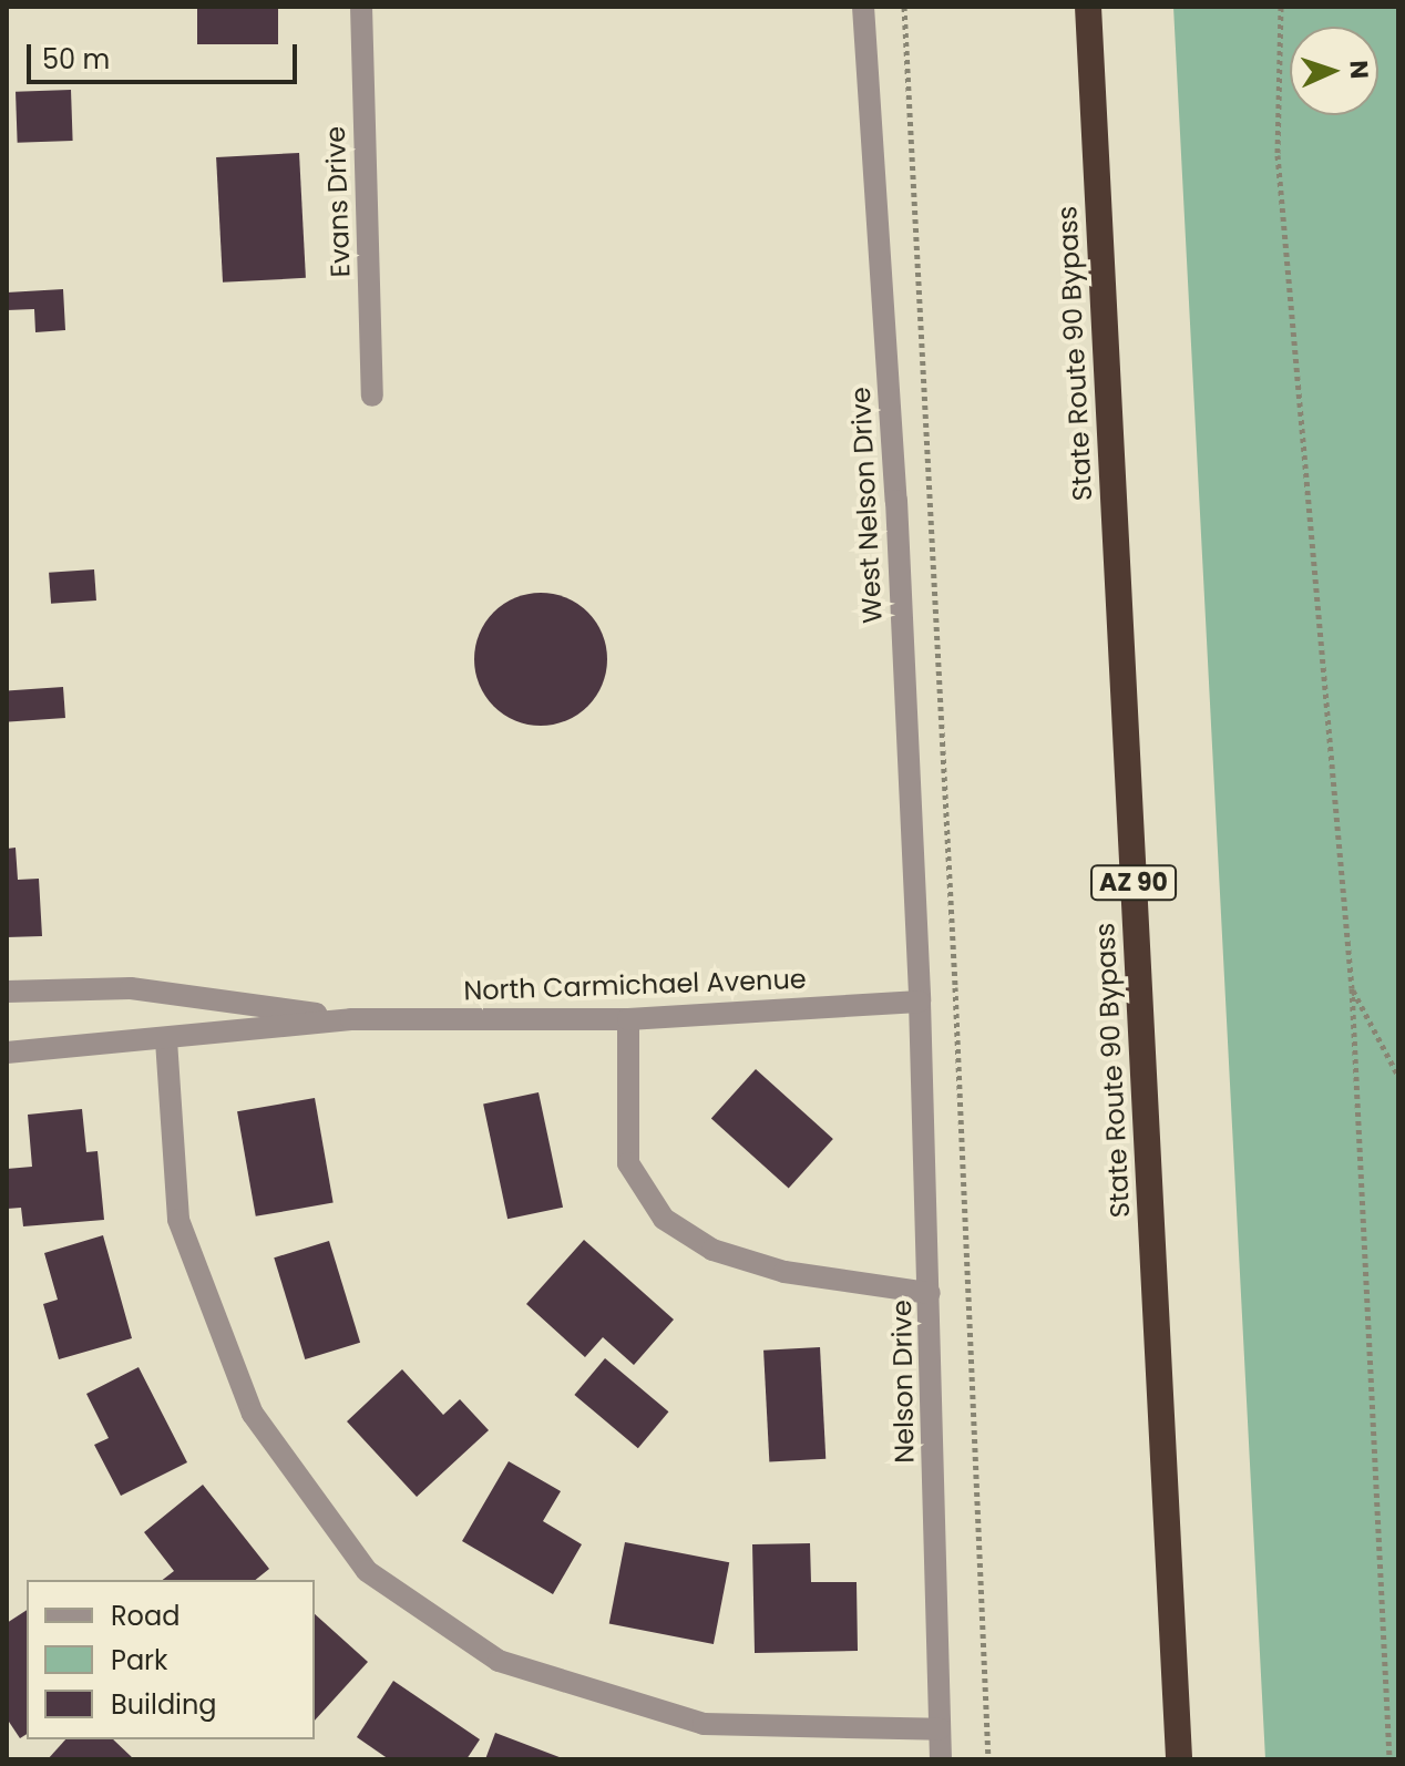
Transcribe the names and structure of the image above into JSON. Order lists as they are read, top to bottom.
{
  "streets": {
    "highway": ["State Route 90 Bypass", "AZ 90"],
    "street": [
      "Evans Drive",
      "West Nelson Drive",
      "North Carmichael Avenue",
      "Nelson Drive"
    ]
  },
  "crossings": [
    ["West Nelson Drive", "North Carmichael Avenue"],
    ["West Nelson Drive", "Nelson Drive"],
    ["North Carmichael Avenue", "Nelson Drive"]
  ],
  "legend": ["Road", "Park", "Building"],
  "scale_bar": "50 m",
  "north": "right"
}
